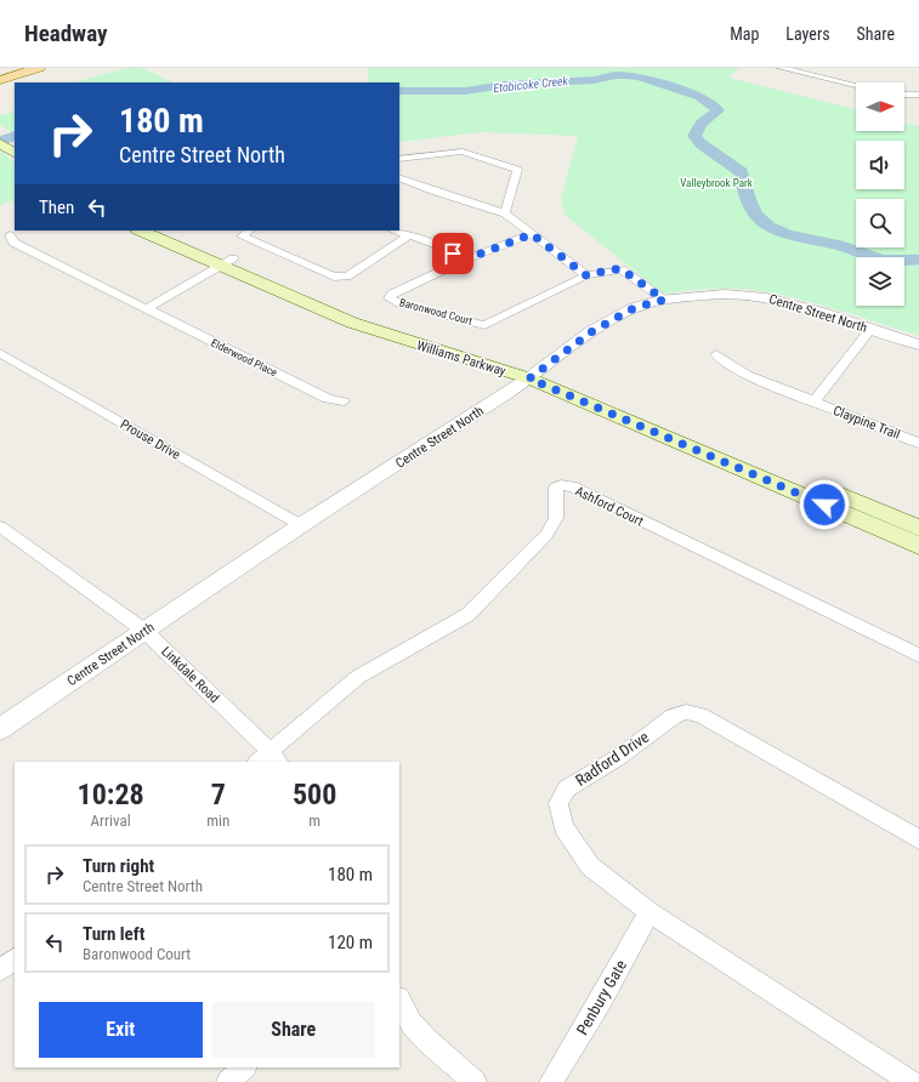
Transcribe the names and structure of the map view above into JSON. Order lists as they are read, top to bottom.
{
  "streets": {
    "main road": ["Williams Parkway"],
    "street": [
      "Baronwood Court",
      "Centre Street North",
      "Elderwood Place",
      "Claypine Trail",
      "Prouse Drive",
      "Ashford Court",
      "Linkdale Road",
      "Radford Drive",
      "Penbury Gate"
    ]
  },
  "crossings": [
    ["Baronwood Court", "Centre Street North"],
    ["Centre Street North", "Williams Parkway"],
    ["Centre Street North", "Claypine Trail"],
    ["Centre Street North", "Prouse Drive"],
    ["Centre Street North", "Linkdale Road"],
    ["Ashford Court", "Linkdale Road"],
    ["Radford Drive", "Penbury Gate"]
  ],
  "water": ["Etobicoke Creek"],
  "parks": ["Valleybrook Park"],
  "north": "right",
  "page": {
    "header": "Headway",
    "nav": ["Map", "Layers", "Share"],
    "turn": ["180 m", "Centre Street North"],
    "then": "Then",
    "eta": [
      "10:28",
      "Arrival",
      "7",
      "min",
      "500",
      "m"
    ],
    "list": [
      {
        "name": "Turn right",
        "note": "Centre Street North",
        "value": "180 m"
      },
      {
        "name": "Turn left",
        "note": "Baronwood Court",
        "value": "120 m"
      }
    ],
    "buttons": ["Exit", "Share"]
  }
}
